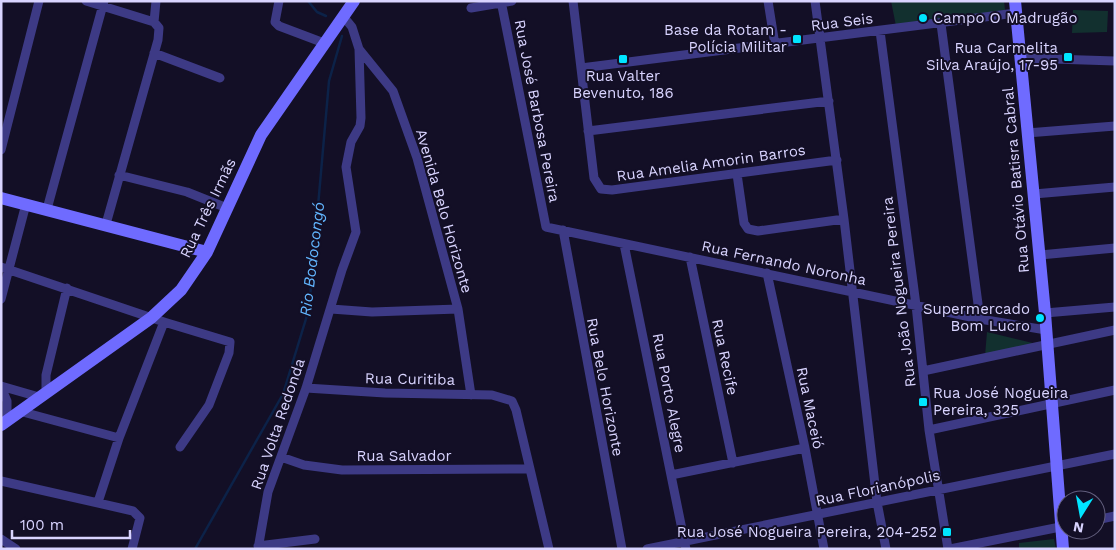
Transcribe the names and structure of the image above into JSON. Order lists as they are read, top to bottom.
{
  "streets": {
    "street": [
      "Rua Seis",
      "Rua José Barbosa Pereira",
      "Rua Amelia Amorin Barros",
      "Rua Otávio Batisra Cabral",
      "Rua Três Irmãs",
      "Avenida Belo Horizonte",
      "Rua Fernando Noronha",
      "Rua João Nogueira Pereira",
      "Rua Recife",
      "Rua Curitiba",
      "Rua Belo Horizonte",
      "Rua Porto Alegre",
      "Rua Maceió",
      "Rua Volta Redonda",
      "Rua Salvador",
      "Rua Florianópolis"
    ]
  },
  "crossings": [
    ["Rua Seis", "Rua Otávio Batisra Cabral"],
    ["Rua Seis", "Rua João Nogueira Pereira"],
    ["Rua José Barbosa Pereira", "Rua Fernando Noronha"],
    ["Rua Otávio Batisra Cabral", "Rua Fernando Noronha"],
    ["Rua Otávio Batisra Cabral", "Rua Florianópolis"],
    ["Avenida Belo Horizonte", "Rua Curitiba"],
    ["Avenida Belo Horizonte", "Rua Volta Redonda"],
    ["Rua Fernando Noronha", "Rua João Nogueira Pereira"],
    ["Rua Fernando Noronha", "Rua Recife"],
    ["Rua Fernando Noronha", "Rua Belo Horizonte"],
    ["Rua Fernando Noronha", "Rua Porto Alegre"],
    ["Rua Fernando Noronha", "Rua Maceió"],
    ["Rua João Nogueira Pereira", "Rua Florianópolis"],
    ["Rua Curitiba", "Rua Volta Redonda"],
    ["Rua Curitiba", "Rua Salvador"],
    ["Rua Porto Alegre", "Rua Florianópolis"],
    ["Rua Maceió", "Rua Florianópolis"],
    ["Rua Volta Redonda", "Rua Salvador"]
  ],
  "water": ["Rio Bodocongó"],
  "places": {
    "other": ["Campo O Madrugão", "Supermercado Bom Lucro"],
    "transit": [
      "Base da Rotam - Polícia Militar",
      "Rua Carmelita Silva Araújo, 17-95",
      "Rua Valter Bevenuto, 186",
      "Rua José Nogueira Pereira, 325",
      "Rua José Nogueira Pereira, 204-252"
    ]
  },
  "scale_bar": "100 m",
  "north": "bottom"
}
